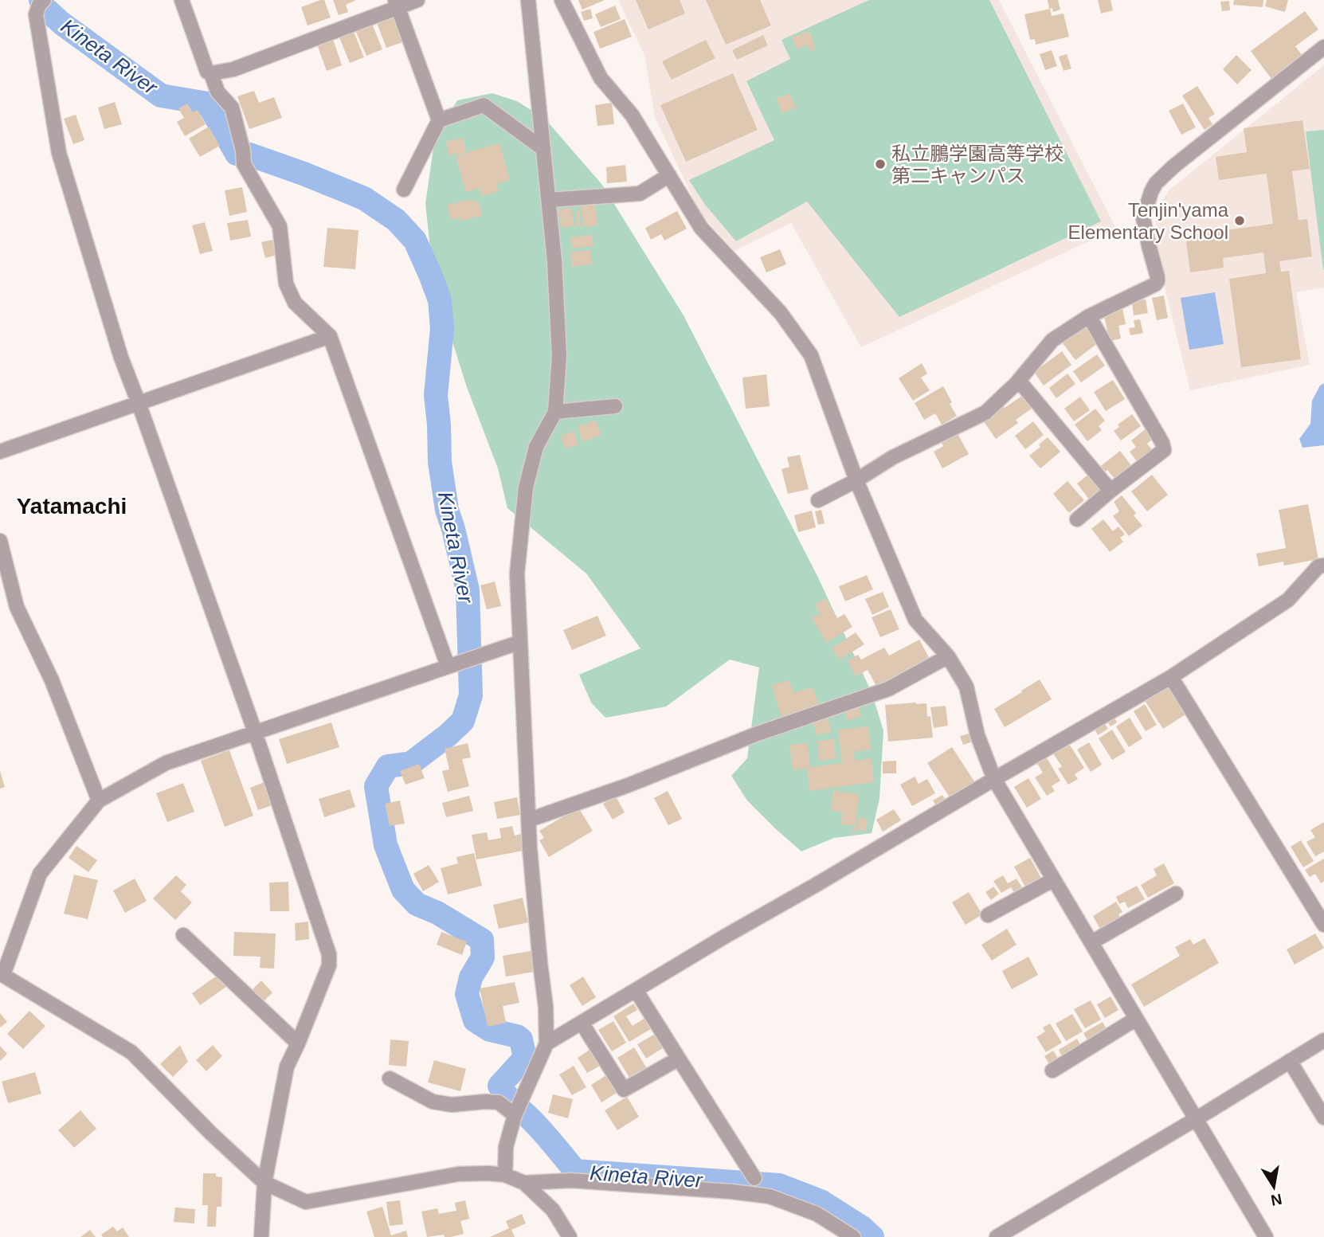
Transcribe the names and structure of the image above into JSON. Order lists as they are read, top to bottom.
{
  "districts": ["Yatamachi"],
  "water": ["Kineta River"],
  "places": ["私立鵬学園高等学校 第二キャンパス", "Tenjin'yama Elementary School"],
  "north": "bottom"
}
